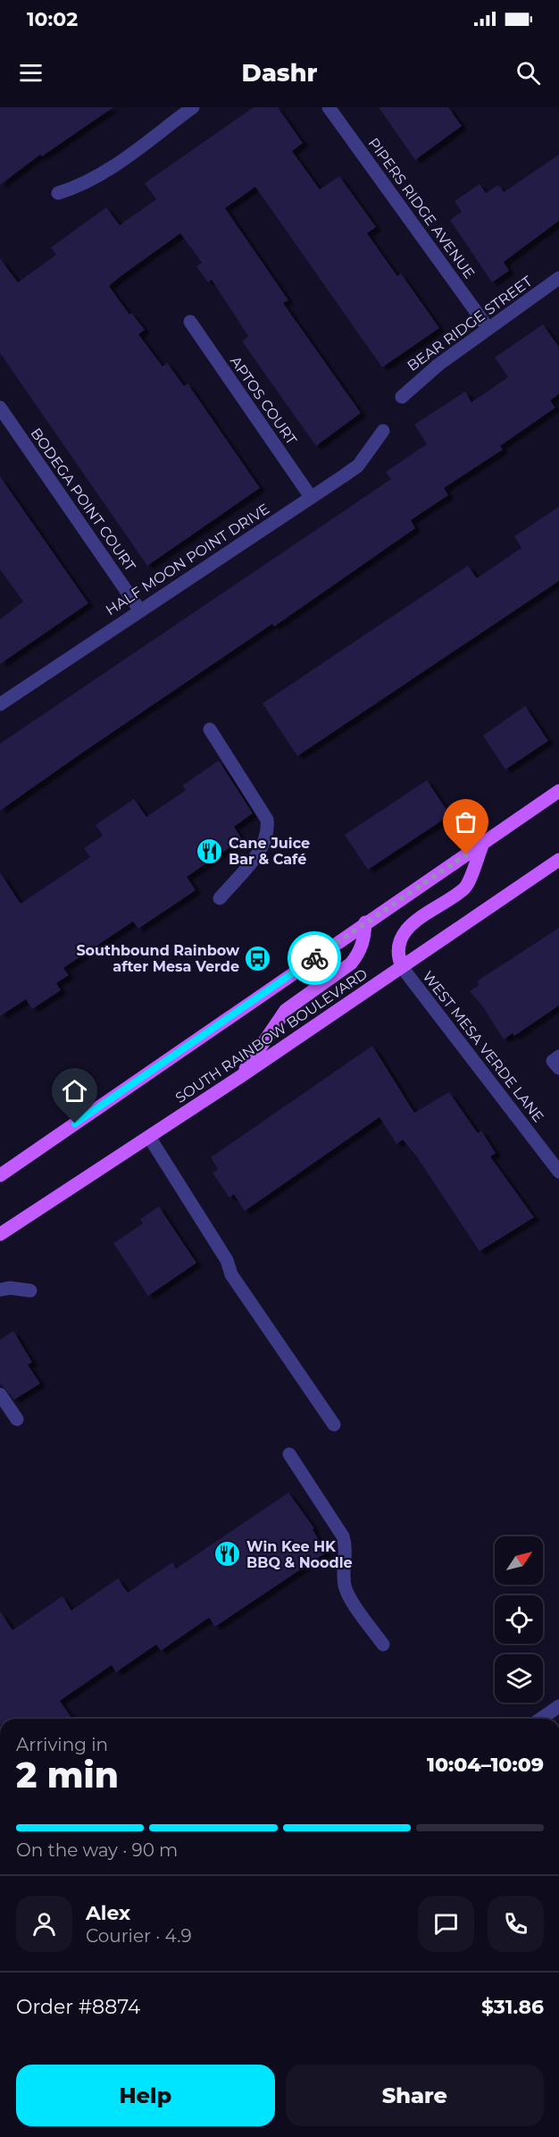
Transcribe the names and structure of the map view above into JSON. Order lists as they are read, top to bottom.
{
  "streets": {
    "main road": ["SOUTH RAINBOW BOULEVARD"],
    "street": [
      "PIPERS RIDGE AVENUE",
      "BEAR RIDGE STREET",
      "APTOS COURT",
      "BODEGA POINT COURT",
      "HALF MOON POINT DRIVE",
      "WEST MESA VERDE LANE"
    ]
  },
  "crossings": [
    ["PIPERS RIDGE AVENUE", "BEAR RIDGE STREET"],
    ["APTOS COURT", "HALF MOON POINT DRIVE"],
    ["BODEGA POINT COURT", "HALF MOON POINT DRIVE"],
    ["SOUTH RAINBOW BOULEVARD", "WEST MESA VERDE LANE"]
  ],
  "places": {
    "restaurant": ["Cane Juice Bar & Café", "Win Kee HK BBQ & Noodle"],
    "bus stop": ["Southbound Rainbow after Mesa Verde"]
  },
  "north": "top right",
  "page": {
    "status": "10:02",
    "header": "Dashr",
    "heading": ["2 min", "Arriving in", "10:04–10:09"],
    "panel": [
      "Alex",
      "Courier · 4.9",
      "Order #8874",
      "$31.86"
    ],
    "bar": "On the way · 90 m",
    "buttons": ["Help", "Share"]
  }
}
